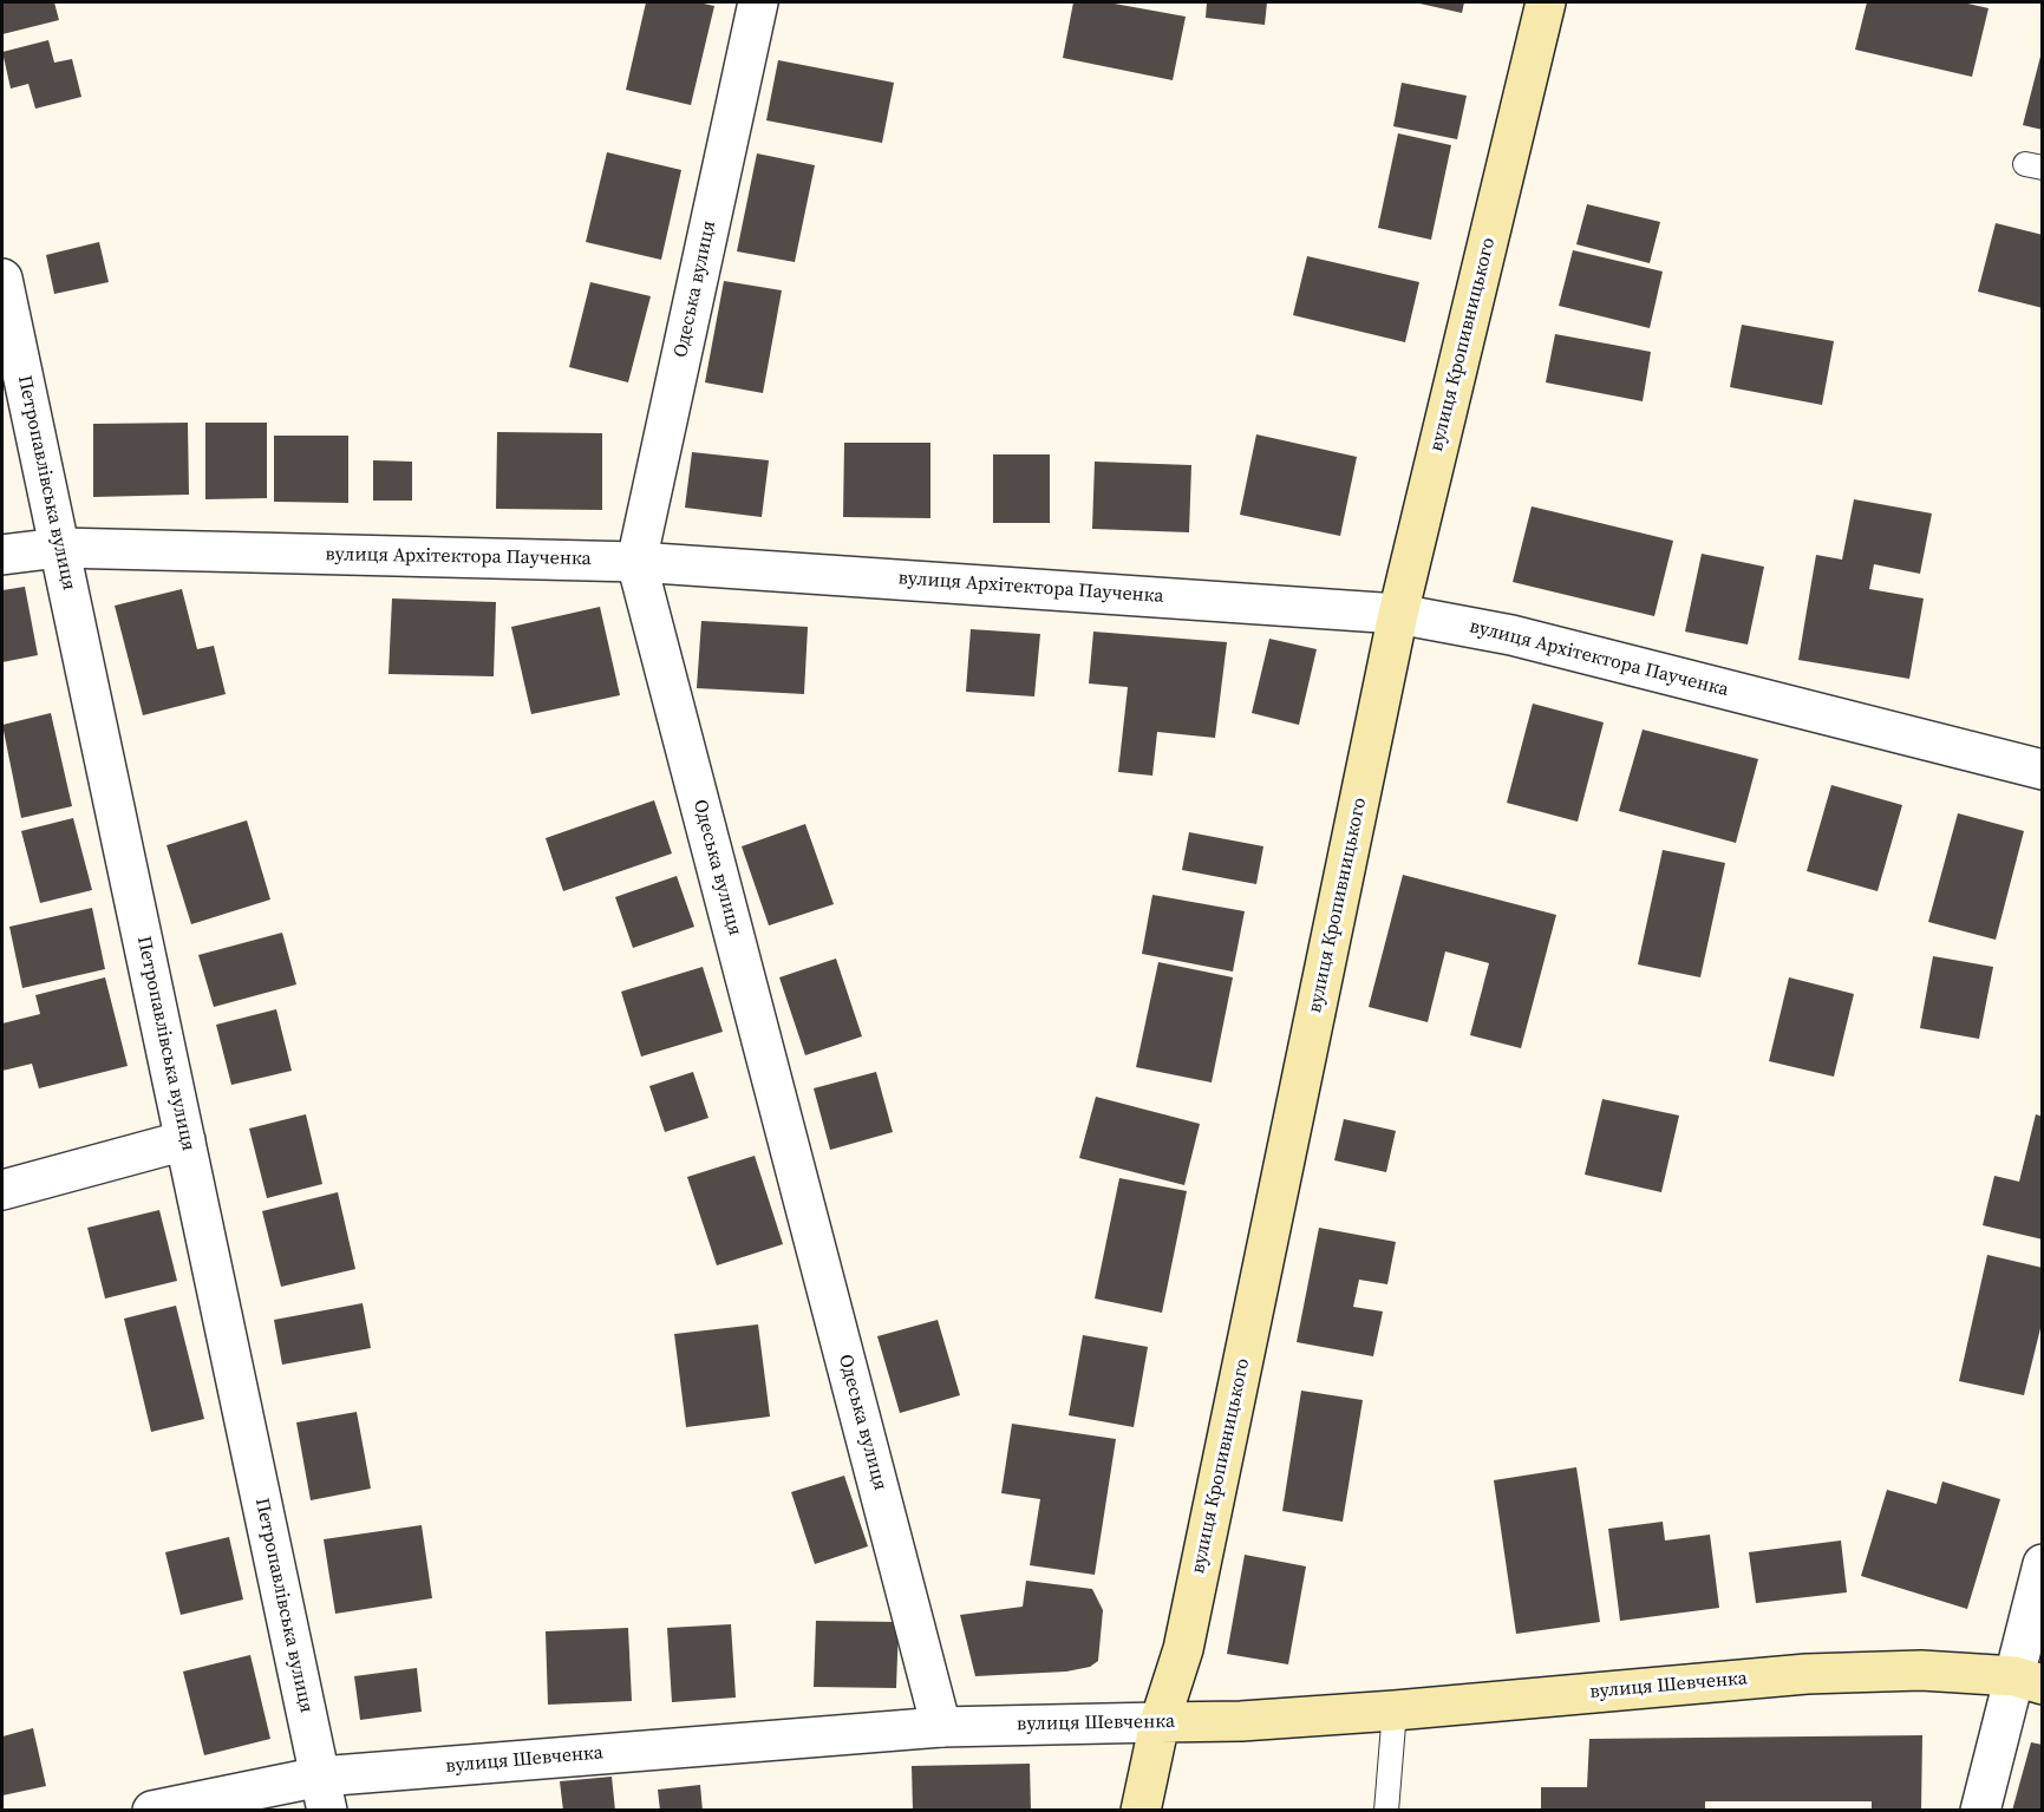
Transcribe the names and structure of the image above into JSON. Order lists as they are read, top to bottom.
{
  "streets": {
    "main road": ["вулиця Кропивницького", "вулиця Шевченка"],
    "street": ["Одеська вулиця", "Петропавлівська вулиця", "вулиця Архітектора Паученка"]
  },
  "crossings": [
    ["Одеська вулиця", "вулиця Архітектора Паученка"],
    ["Одеська вулиця", "вулиця Шевченка"],
    ["вулиця Кропивницького", "вулиця Архітектора Паученка"],
    ["вулиця Кропивницького", "вулиця Шевченка"],
    ["Петропавлівська вулиця", "вулиця Архітектора Паученка"],
    ["Петропавлівська вулиця", "вулиця Шевченка"]
  ]
}
